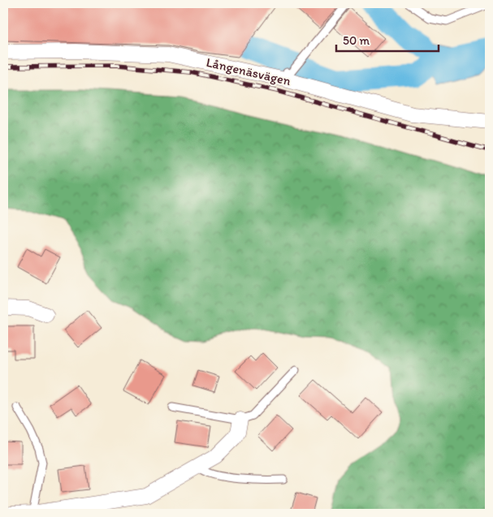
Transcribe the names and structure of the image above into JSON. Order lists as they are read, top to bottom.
{
  "streets": {
    "street": ["Långenäsvägen"]
  },
  "scale_bar": "50 m"
}
